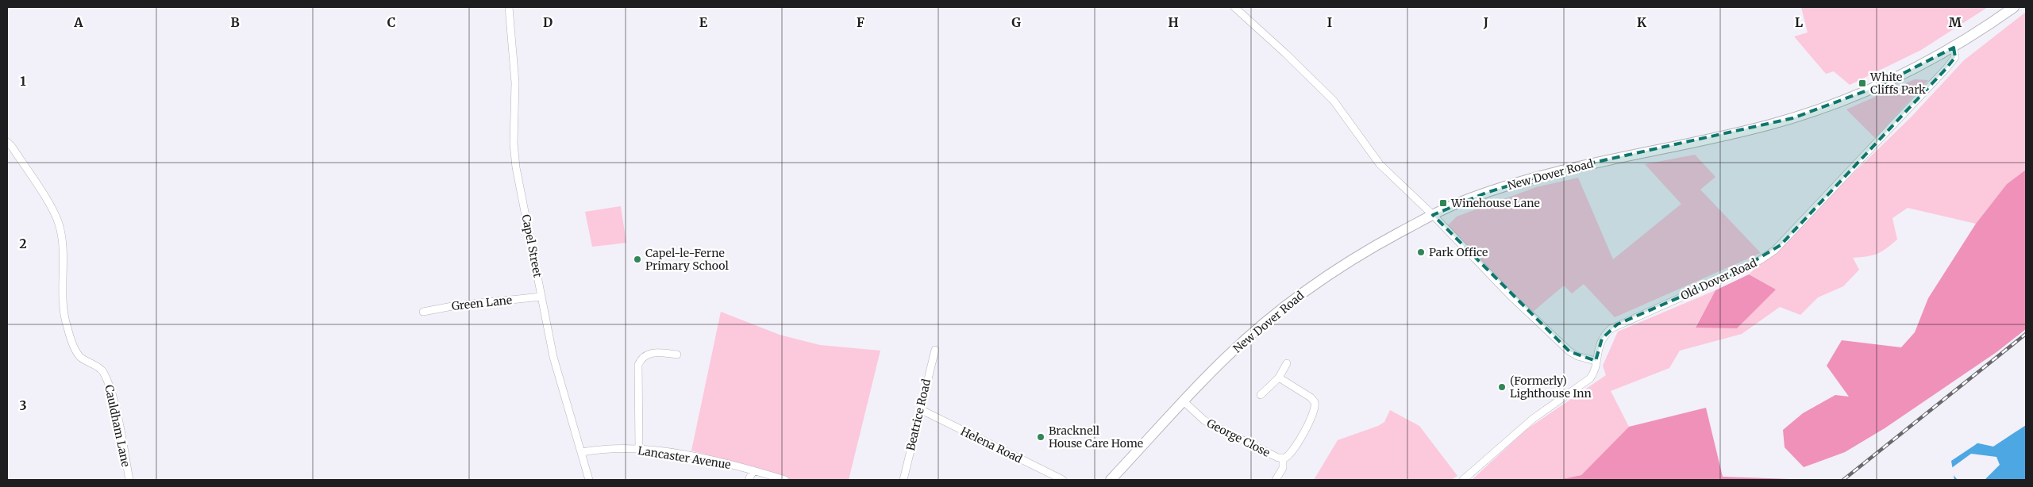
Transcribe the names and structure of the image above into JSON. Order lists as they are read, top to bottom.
{
  "streets": {
    "main road": ["New Dover Road"],
    "street": [
      "Capel Street",
      "Old Dover Road",
      "Green Lane",
      "Beatrice Road",
      "Cauldham Lane",
      "George Close",
      "Helena Road",
      "Lancaster Avenue"
    ]
  },
  "crossings": [
    ["New Dover Road", "Old Dover Road"],
    ["New Dover Road", "George Close"],
    ["Capel Street", "Green Lane"],
    ["Capel Street", "Lancaster Avenue"],
    ["Beatrice Road", "Helena Road"]
  ],
  "places": {
    "transit": ["White Cliffs Park", "Winehouse Lane"],
    "other": [
      "Park Office",
      "Capel-le-Ferne Primary School",
      "(Formerly) Lighthouse Inn",
      "Bracknell House Care Home"
    ]
  },
  "grid": {
    "columns": [
      "A",
      "B",
      "C",
      "D",
      "E",
      "F",
      "G",
      "H",
      "I",
      "J",
      "K",
      "L",
      "M"
    ],
    "rows": ["1", "2", "3"]
  }
}
